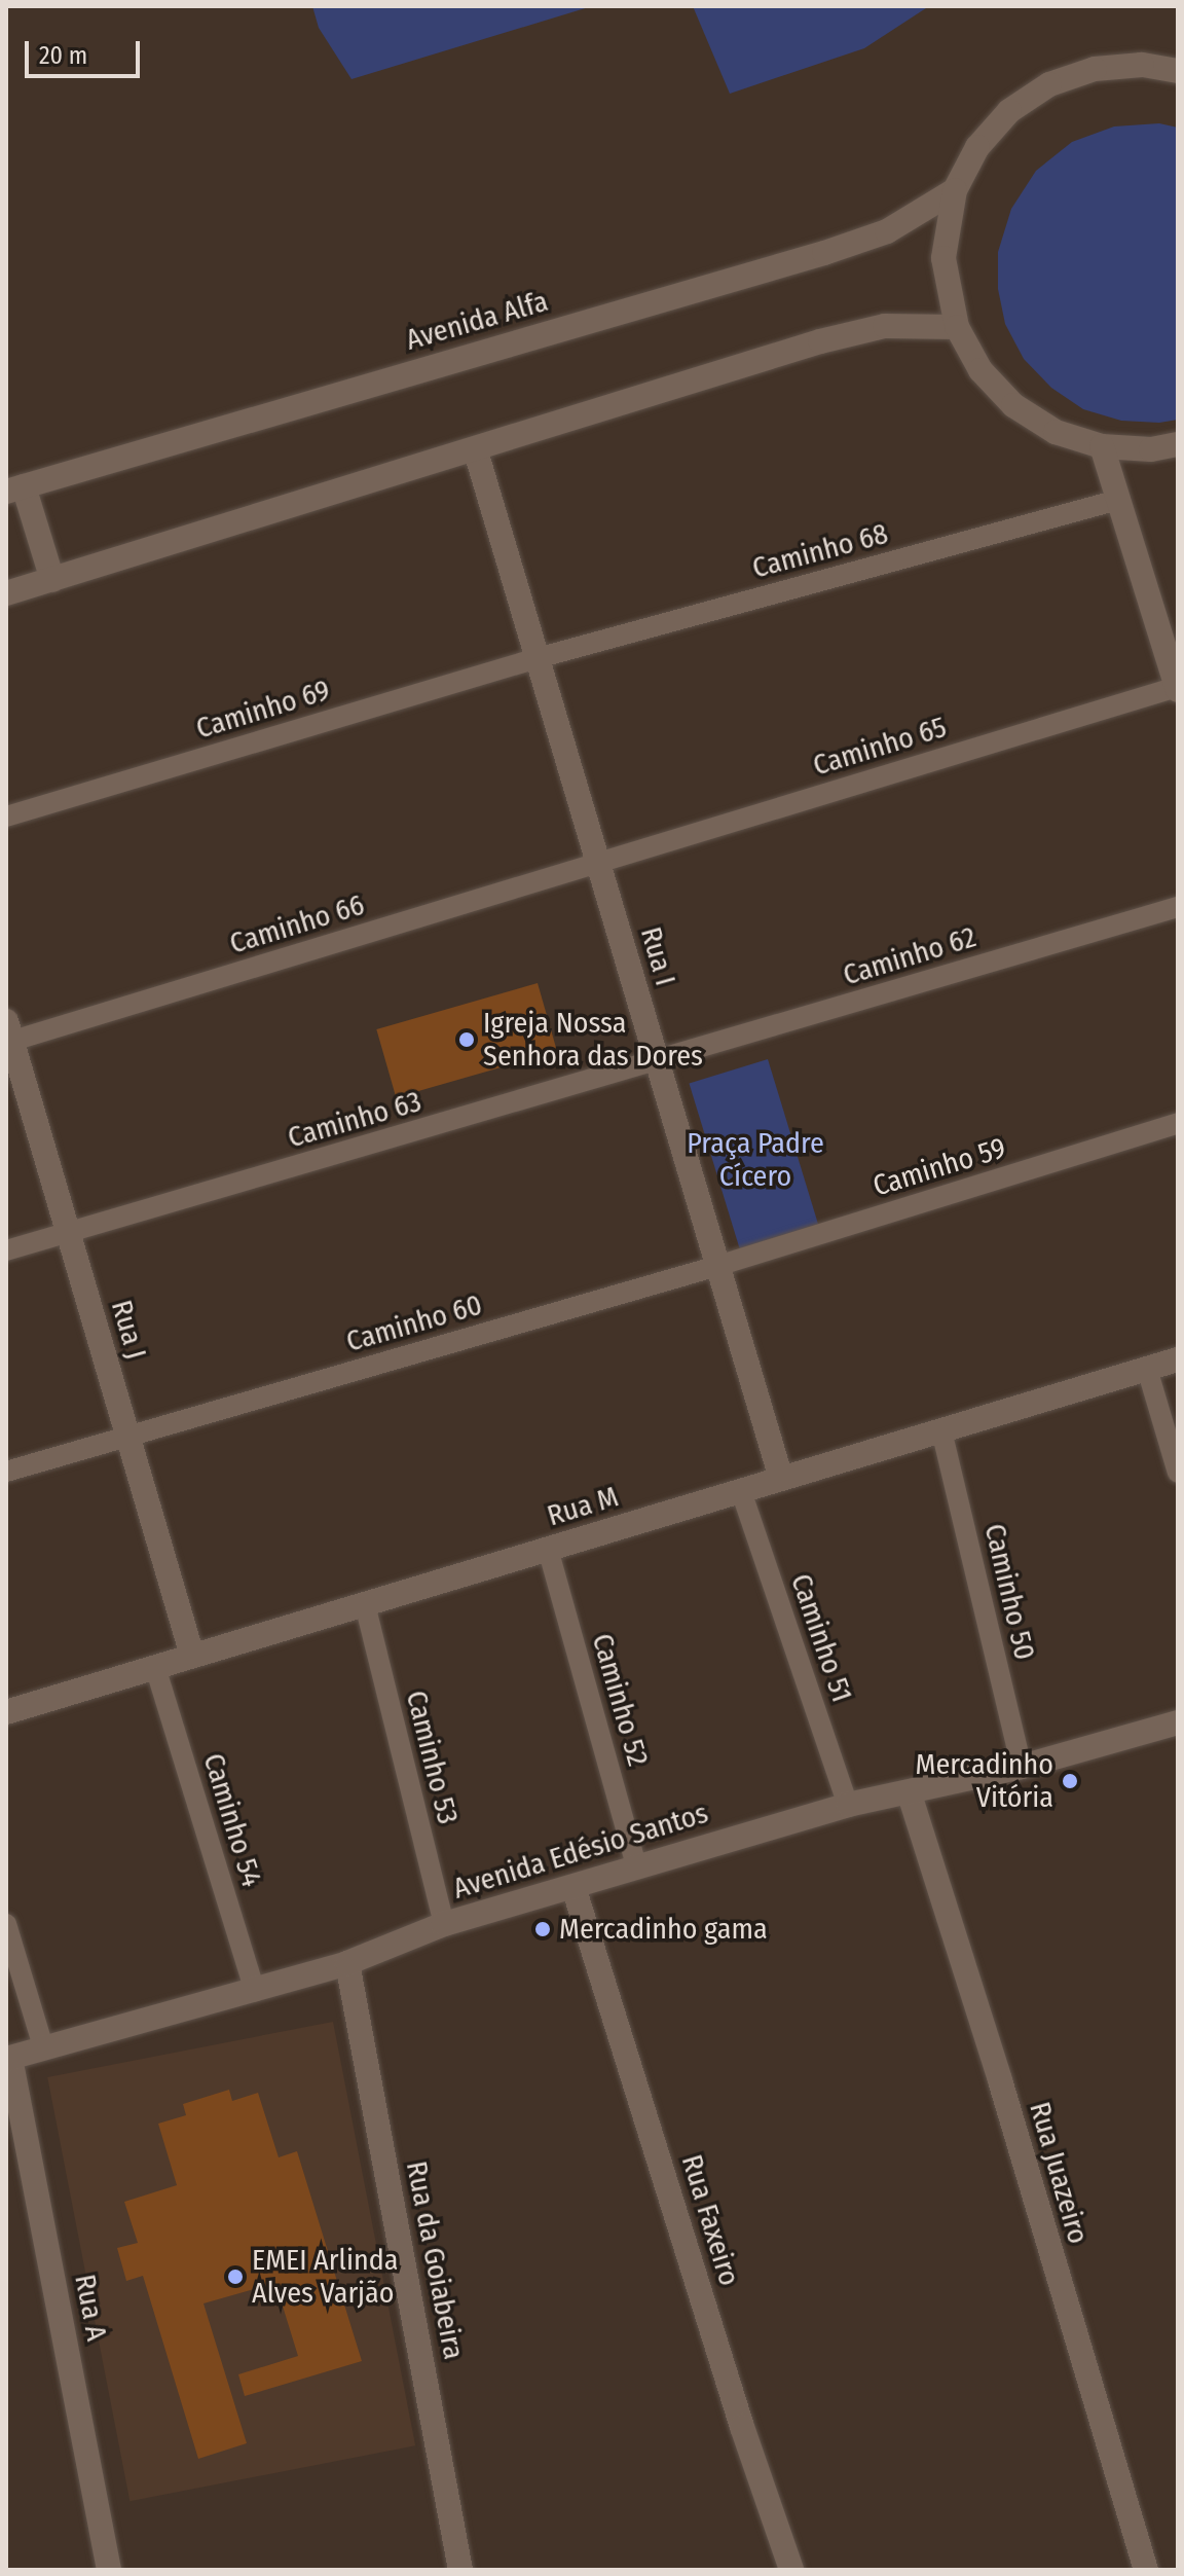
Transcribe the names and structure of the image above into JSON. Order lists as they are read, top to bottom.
{
  "streets": {
    "street": [
      "Avenida Alfa",
      "Rua I",
      "Rua J",
      "Rua M",
      "Avenida Edésio Santos",
      "Rua Juazeiro",
      "Rua Faxeiro",
      "Rua da Goiabeira",
      "Rua A"
    ],
    "lane": [
      "Caminho 68",
      "Caminho 69",
      "Caminho 65",
      "Caminho 66",
      "Caminho 62",
      "Caminho 63",
      "Caminho 59",
      "Caminho 60",
      "Caminho 50",
      "Caminho 51",
      "Caminho 52",
      "Caminho 53",
      "Caminho 54"
    ]
  },
  "crossings": [
    ["Caminho 68", "Caminho 69"],
    ["Caminho 68", "Rua I"],
    ["Caminho 69", "Rua I"],
    ["Caminho 65", "Caminho 66"],
    ["Caminho 65", "Rua I"],
    ["Caminho 66", "Rua I"],
    ["Caminho 66", "Rua J"],
    ["Rua I", "Caminho 62"],
    ["Rua I", "Caminho 63"],
    ["Rua I", "Caminho 59"],
    ["Rua I", "Caminho 60"],
    ["Rua I", "Rua M"],
    ["Caminho 62", "Caminho 63"],
    ["Caminho 63", "Rua J"],
    ["Caminho 59", "Caminho 60"],
    ["Caminho 60", "Rua J"],
    ["Rua J", "Rua M"],
    ["Rua M", "Caminho 50"],
    ["Rua M", "Caminho 51"],
    ["Rua M", "Caminho 52"],
    ["Rua M", "Caminho 53"],
    ["Rua M", "Caminho 54"],
    ["Caminho 50", "Avenida Edésio Santos"],
    ["Caminho 51", "Avenida Edésio Santos"],
    ["Caminho 52", "Avenida Edésio Santos"],
    ["Caminho 53", "Avenida Edésio Santos"],
    ["Caminho 54", "Avenida Edésio Santos"],
    ["Avenida Edésio Santos", "Rua Juazeiro"],
    ["Avenida Edésio Santos", "Rua Faxeiro"],
    ["Avenida Edésio Santos", "Rua da Goiabeira"],
    ["Avenida Edésio Santos", "Rua A"]
  ],
  "parks": ["Praça Padre Cícero"],
  "places": [
    "Igreja Nossa Senhora das Dores",
    "Mercadinho Vitória",
    "Mercadinho gama",
    "EMEI Arlinda Alves Varjão"
  ],
  "scale_bar": "20 m"
}
